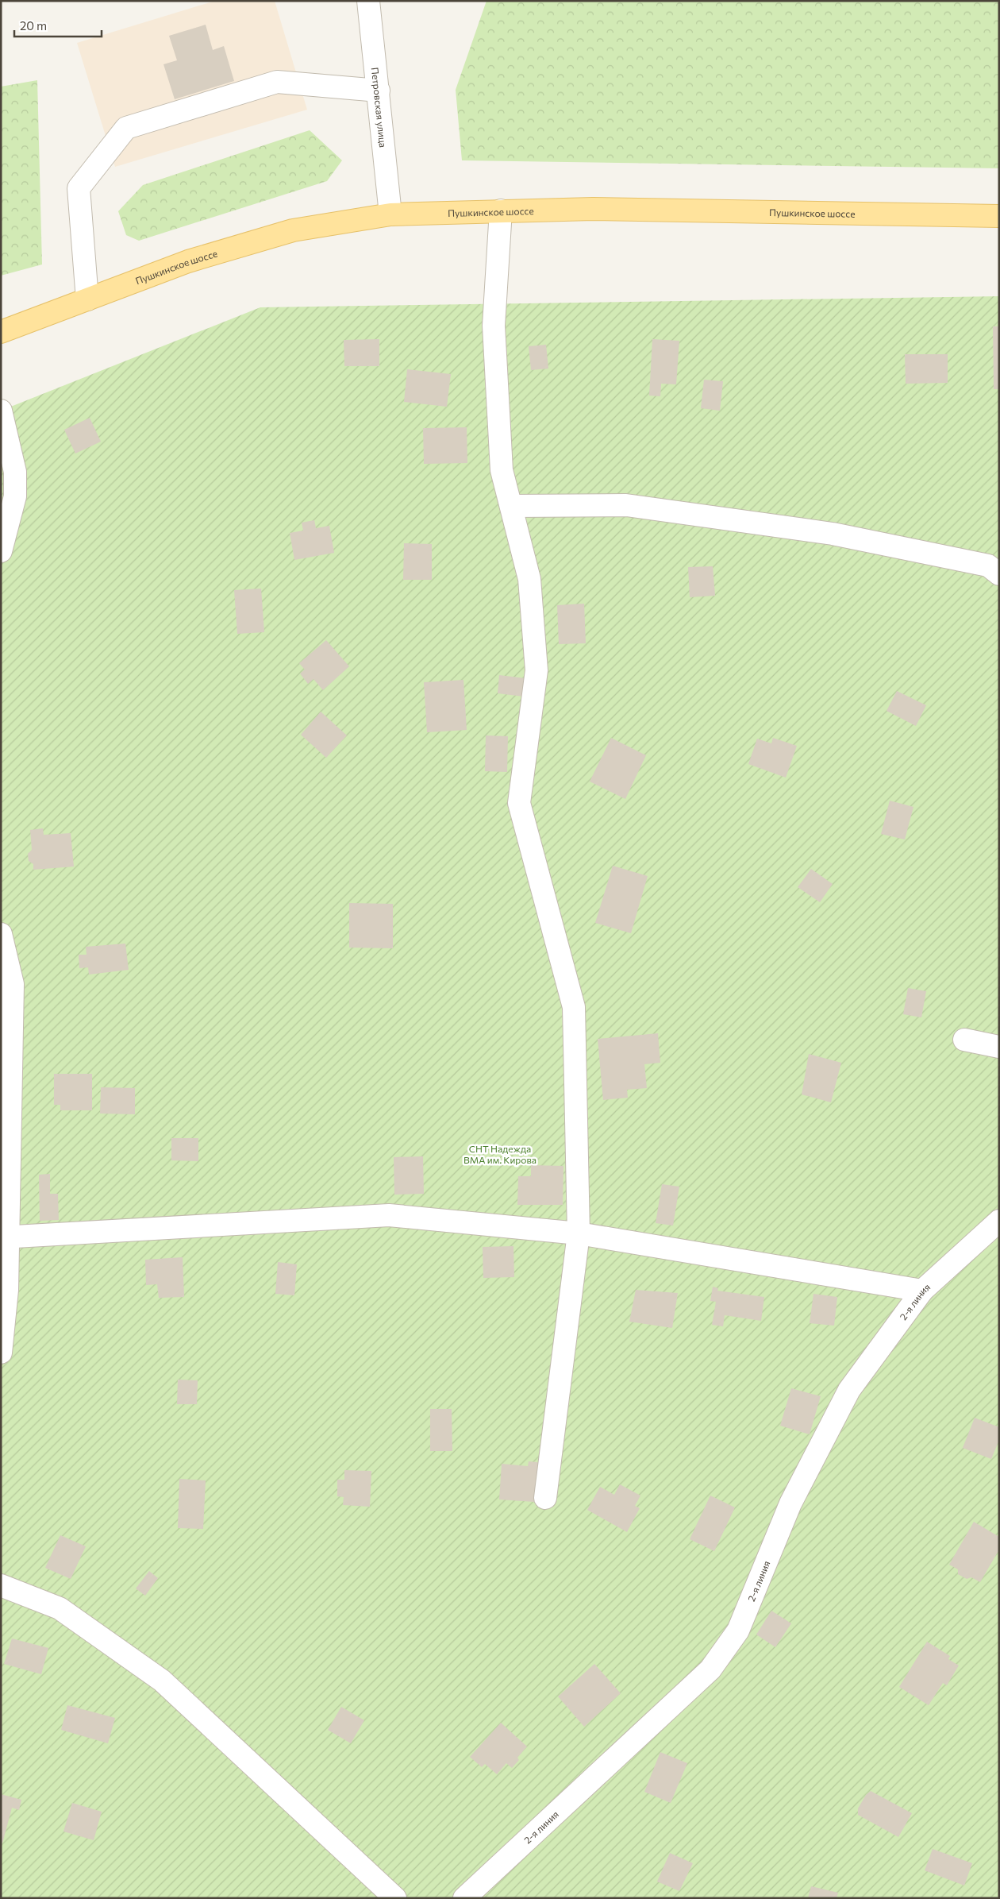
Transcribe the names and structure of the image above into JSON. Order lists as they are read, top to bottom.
{
  "streets": {
    "main road": ["Пушкинское шоссе"],
    "street": ["Петровская улица", "2-я линия"]
  },
  "crossings": [
    ["Петровская улица", "Пушкинское шоссе"]
  ],
  "parks": ["СНТ Надежда ВМА им. Кирова"],
  "scale_bar": "20 m"
}
